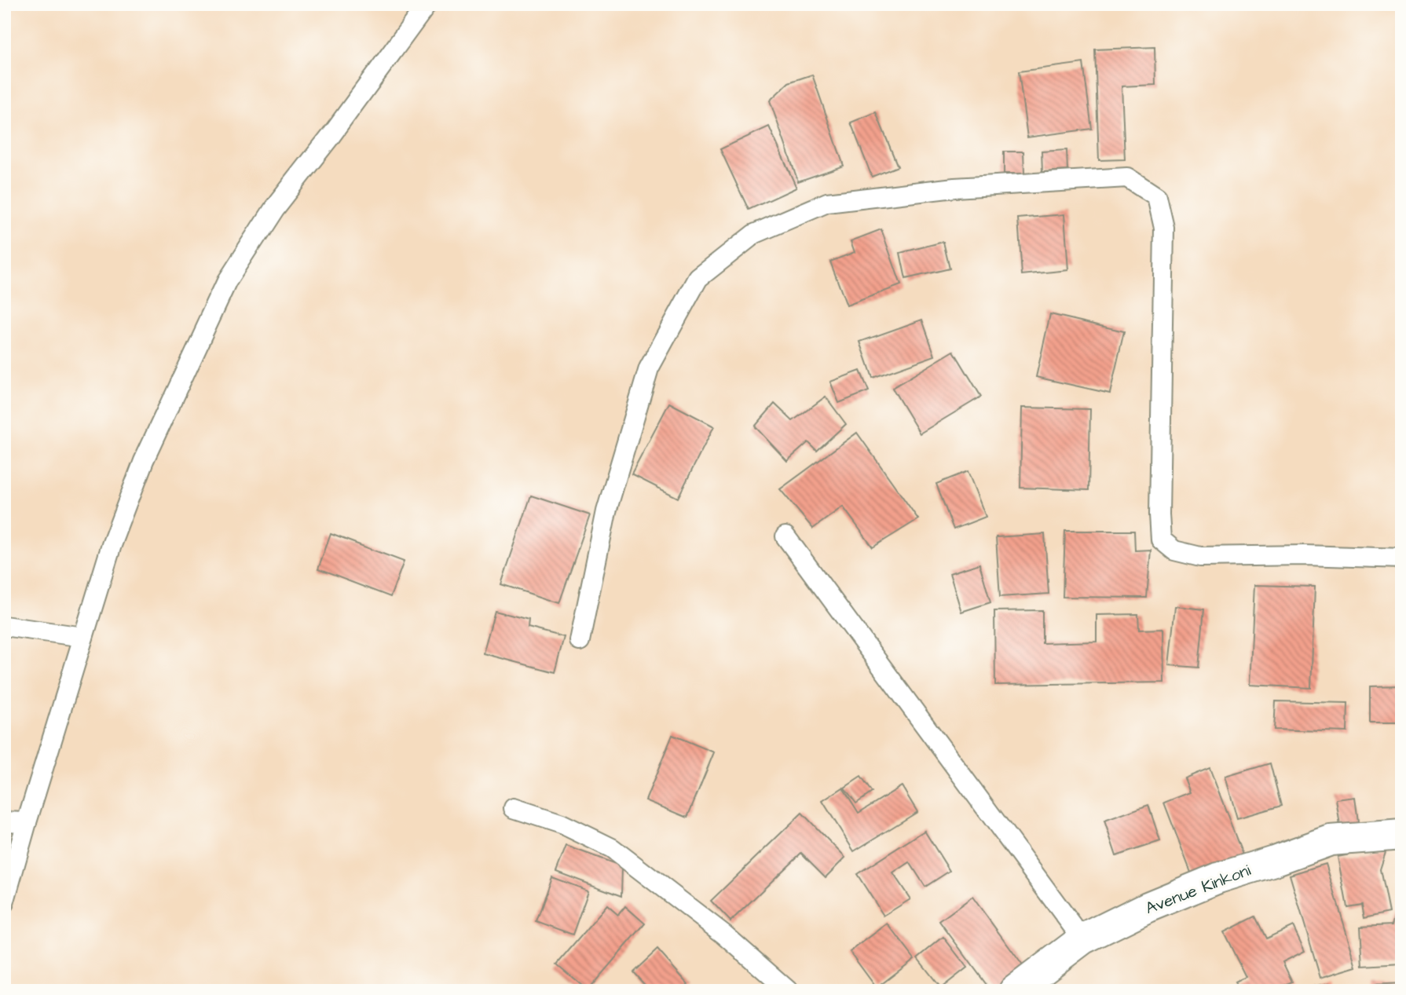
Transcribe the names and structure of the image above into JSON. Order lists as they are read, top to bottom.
{
  "streets": {
    "street": ["Avenue Kinkoni"]
  }
}
